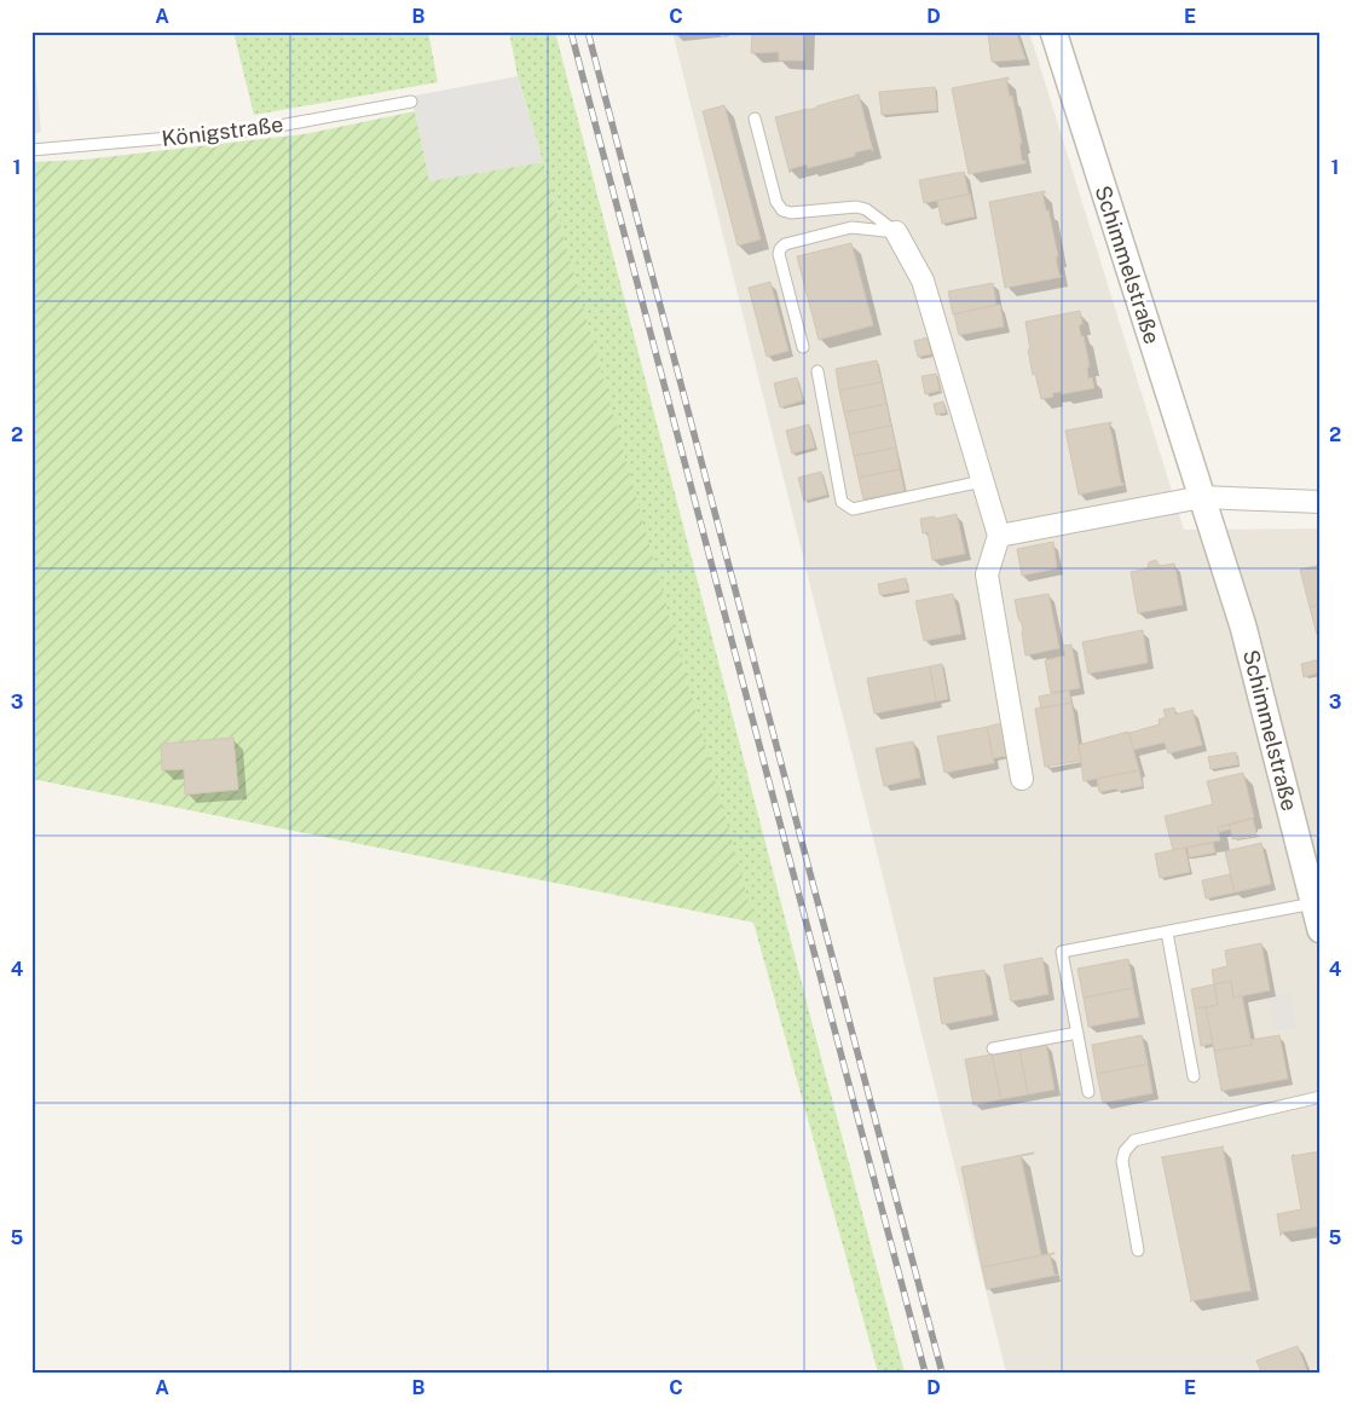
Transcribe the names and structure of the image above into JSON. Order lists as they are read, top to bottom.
{
  "streets": {
    "street": ["Schimmelstraße"],
    "lane": ["Königstraße"]
  },
  "grid": {
    "columns": [
      "A",
      "B",
      "C",
      "D",
      "E"
    ],
    "rows": [
      "1",
      "2",
      "3",
      "4",
      "5"
    ]
  }
}
